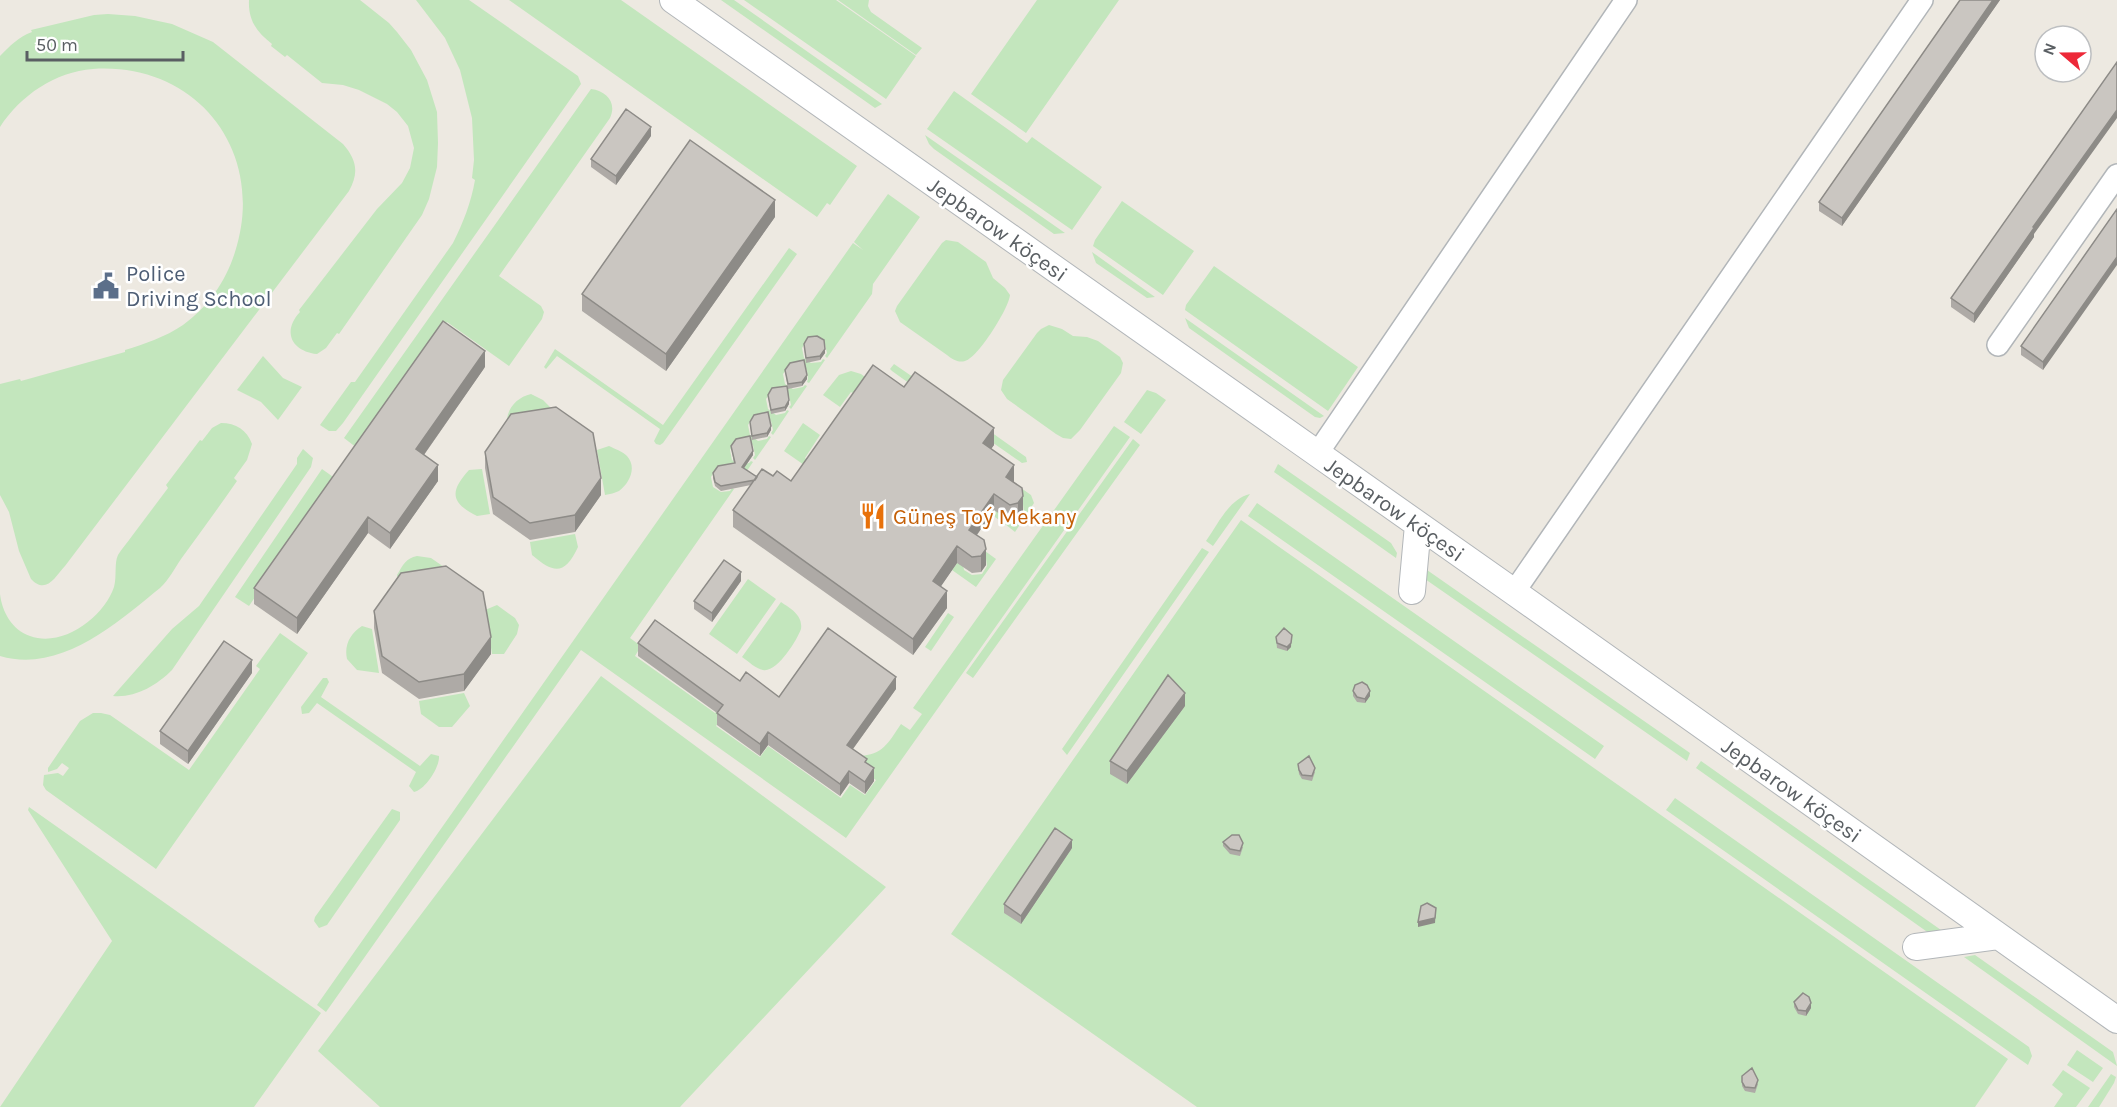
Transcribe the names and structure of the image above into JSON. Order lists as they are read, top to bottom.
{
  "streets": {
    "street": ["Jepbarow köçesi"]
  },
  "places": {
    "public building": ["Police Driving School"],
    "restaurant": ["Güneş Toý Mekany"]
  },
  "scale_bar": "50 m",
  "north": "left"
}
